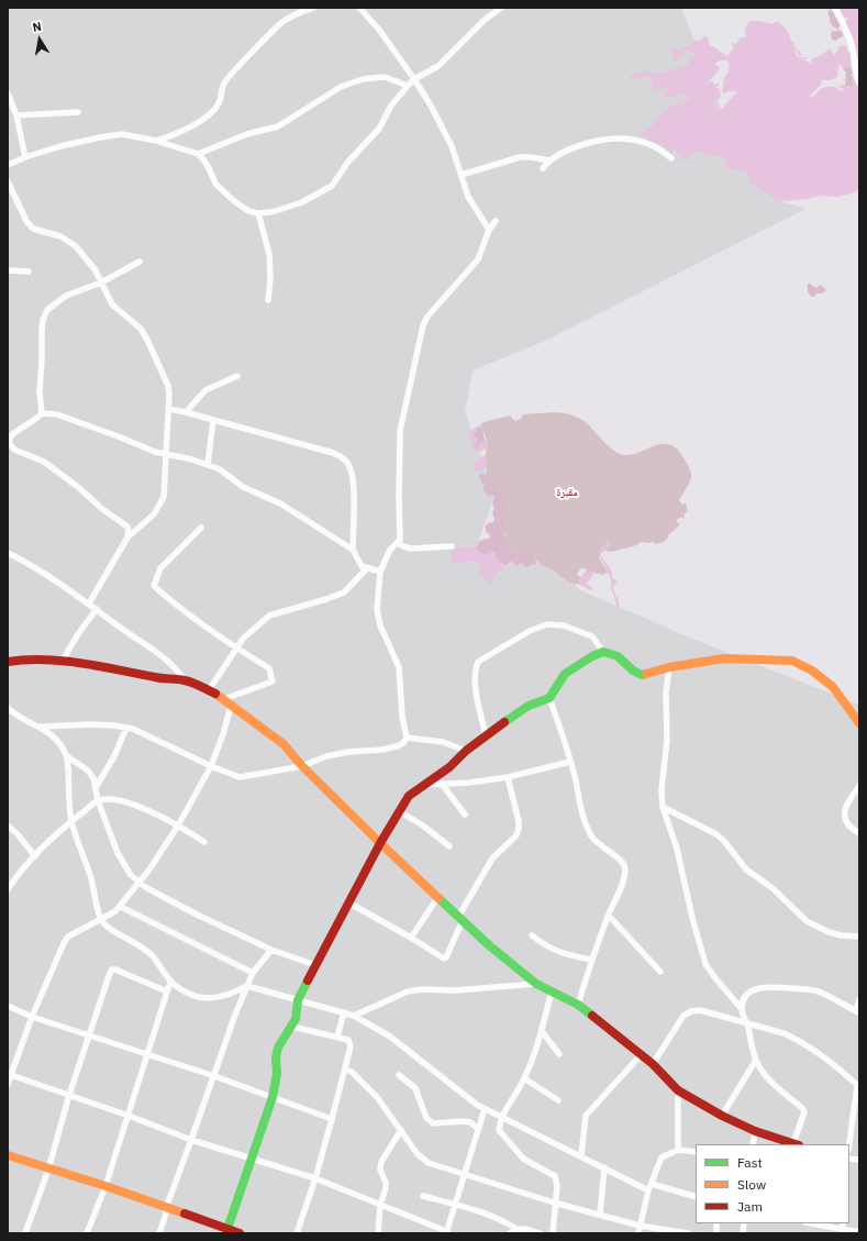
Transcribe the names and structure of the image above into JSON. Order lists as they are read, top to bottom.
{
  "parks": ["مقبرة"],
  "legend": ["Fast", "Slow", "Jam"],
  "north": "top"
}
